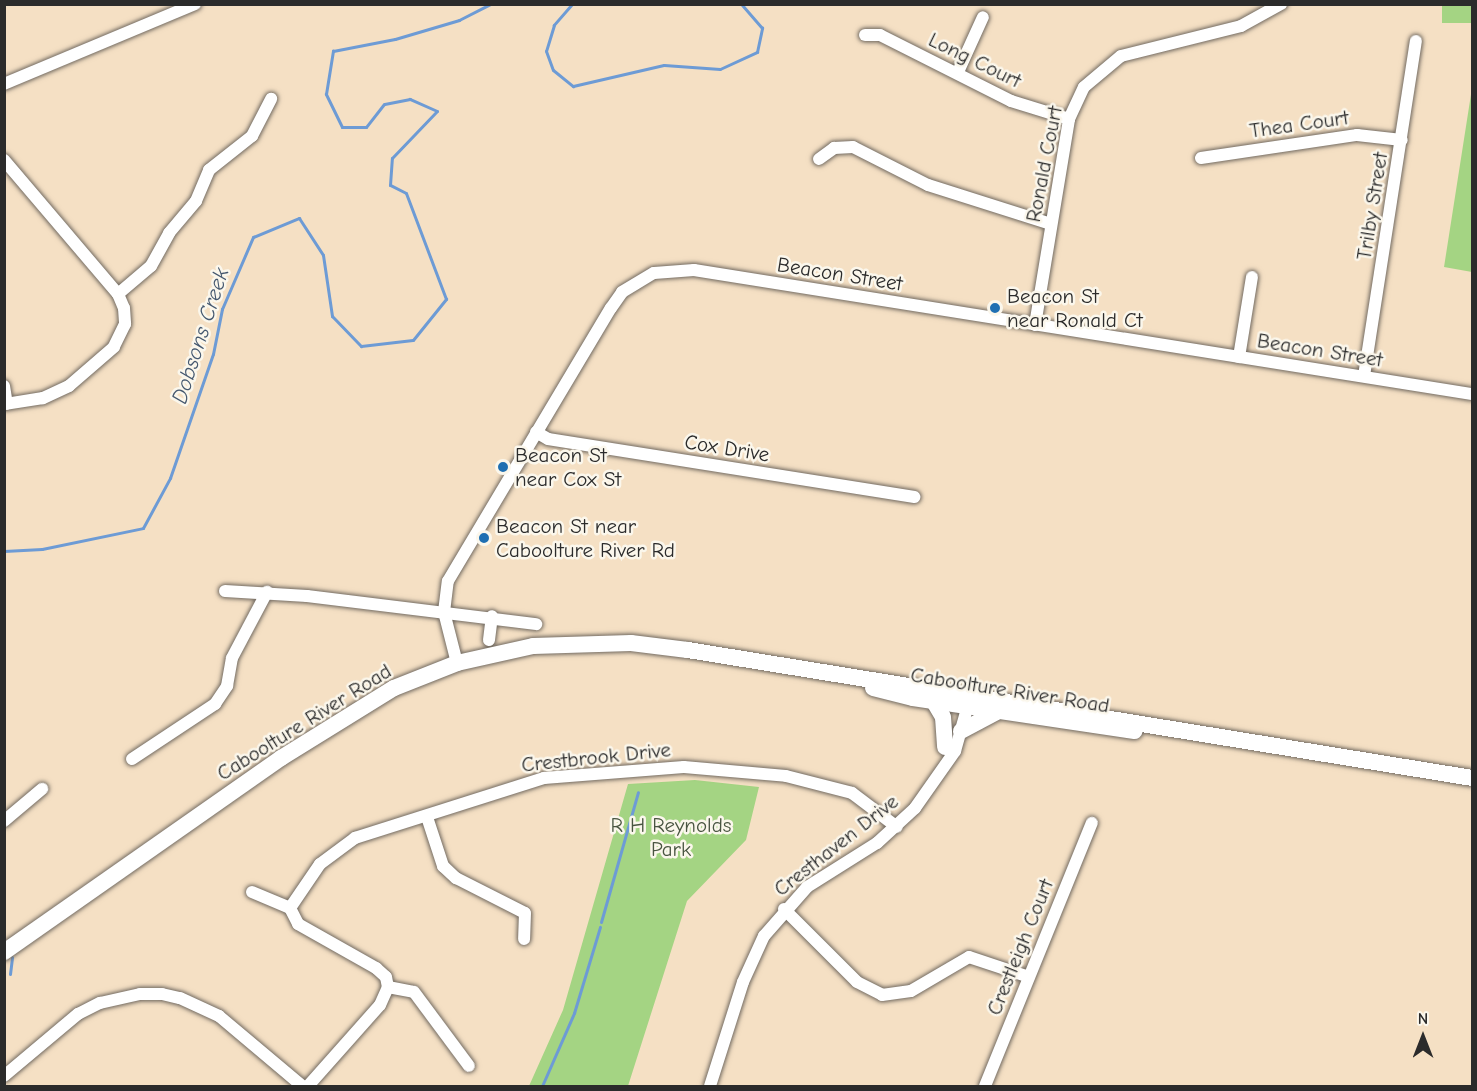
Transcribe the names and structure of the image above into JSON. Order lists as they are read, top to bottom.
{
  "streets": {
    "main road": ["Caboolture River Road"],
    "street": [
      "Long Court",
      "Thea Court",
      "Ronald Court",
      "Trilby Street",
      "Beacon Street",
      "Cox Drive",
      "Crestbrook Drive",
      "Cresthaven Drive",
      "Crestleigh Court"
    ]
  },
  "crossings": [
    ["Long Court", "Ronald Court"],
    ["Thea Court", "Trilby Street"],
    ["Ronald Court", "Beacon Street"],
    ["Trilby Street", "Beacon Street"],
    ["Beacon Street", "Cox Drive"],
    ["Beacon Street", "Caboolture River Road"],
    ["Caboolture River Road", "Cresthaven Drive"],
    ["Crestbrook Drive", "Cresthaven Drive"]
  ],
  "water": ["Dobsons Creek"],
  "parks": ["R H Reynolds Park"],
  "places": ["Beacon St near Ronald Ct", "Beacon St near Cox St", "Beacon St near Caboolture River Rd"],
  "north": "top"
}
